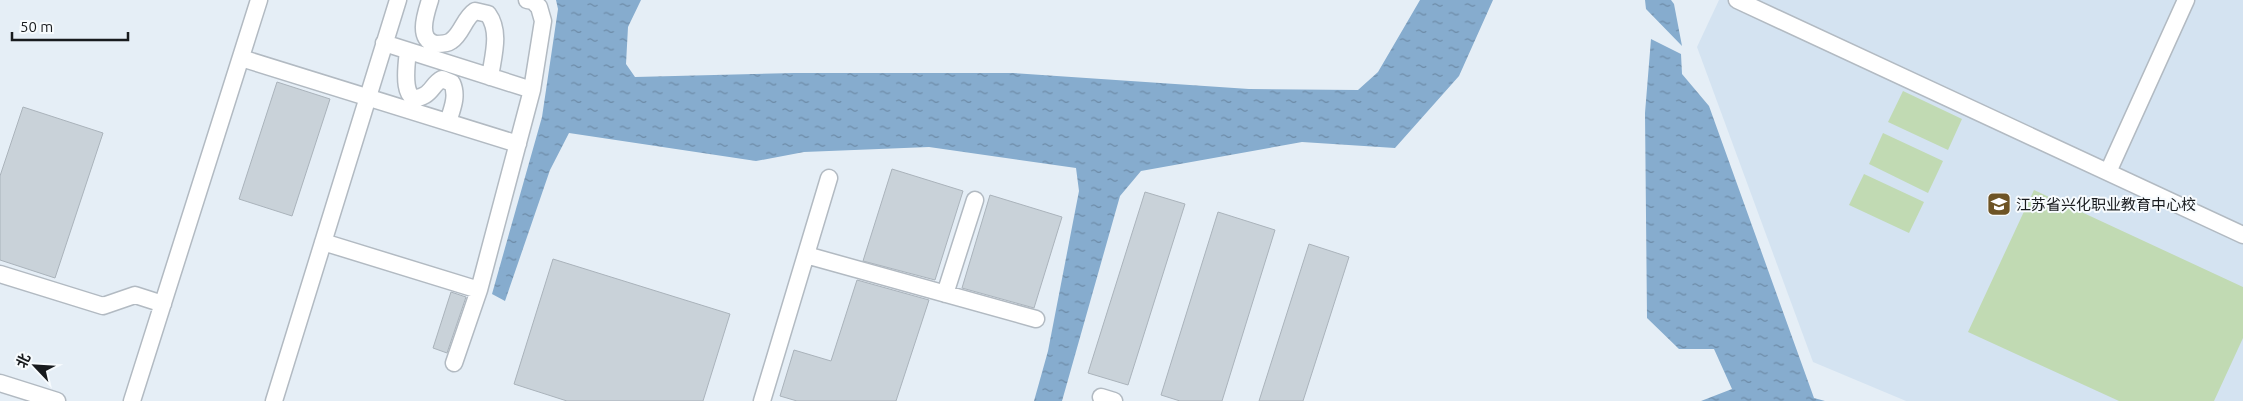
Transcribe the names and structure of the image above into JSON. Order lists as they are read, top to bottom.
{
  "places": {
    "school or university": ["江苏省兴化职业教育中心校"]
  },
  "scale_bar": "50 m",
  "north": "top left"
}
